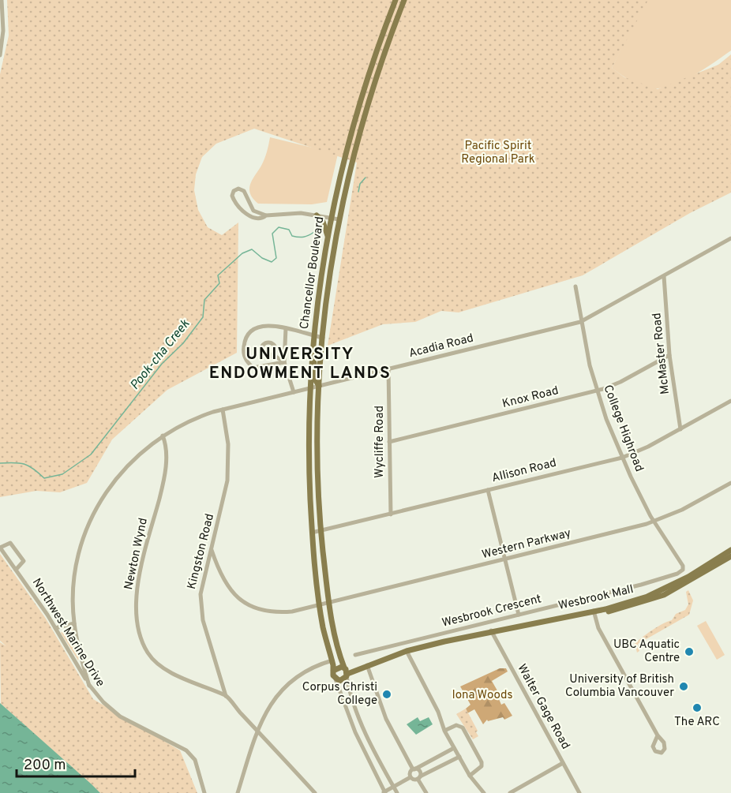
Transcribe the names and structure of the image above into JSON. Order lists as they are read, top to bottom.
{
  "streets": {
    "main road": ["Chancellor Boulevard", "Wesbrook Mall"],
    "street": [
      "Acadia Road",
      "McMaster Road",
      "Knox Road",
      "College Highroad",
      "Wycliffe Road",
      "Allison Road",
      "Western Parkway",
      "Kingston Road",
      "Newton Wynd",
      "Wesbrook Crescent",
      "Northwest Marine Drive",
      "Walter Gage Road"
    ]
  },
  "crossings": [
    ["Chancellor Boulevard", "Acadia Road"],
    ["Chancellor Boulevard", "Allison Road"],
    ["Chancellor Boulevard", "Western Parkway"],
    ["Chancellor Boulevard", "Wesbrook Mall"],
    ["Acadia Road", "McMaster Road"],
    ["Acadia Road", "College Highroad"],
    ["Acadia Road", "Wycliffe Road"],
    ["Acadia Road", "Kingston Road"],
    ["Acadia Road", "Newton Wynd"],
    ["Acadia Road", "Northwest Marine Drive"],
    ["McMaster Road", "Knox Road"],
    ["McMaster Road", "Allison Road"],
    ["Knox Road", "College Highroad"],
    ["Knox Road", "Wycliffe Road"],
    ["College Highroad", "Allison Road"],
    ["College Highroad", "Western Parkway"],
    ["College Highroad", "Wesbrook Crescent"],
    ["Wycliffe Road", "Allison Road"],
    ["Western Parkway", "Kingston Road"],
    ["Kingston Road", "Newton Wynd"],
    ["Wesbrook Mall", "Walter Gage Road"]
  ],
  "districts": ["UNIVERSITY ENDOWMENT LANDS"],
  "water": ["Pook-cha Creek"],
  "parks": ["Pacific Spirit Regional Park", "Iona Woods"],
  "places": [
    "UBC Aquatic Centre",
    "University of British Columbia Vancouver",
    "Corpus Christi College",
    "The ARC"
  ],
  "scale_bar": "200 m"
}
